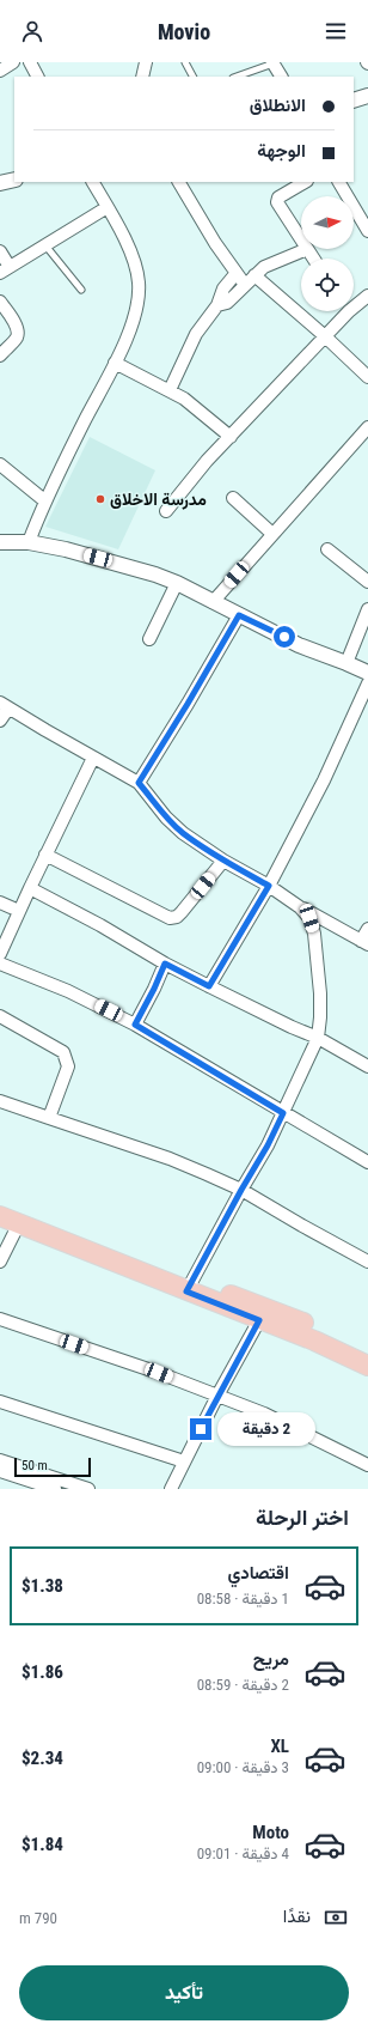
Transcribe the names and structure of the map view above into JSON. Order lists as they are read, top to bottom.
{
  "places": ["مدرسة الاخلاق"],
  "scale_bar": "50 m",
  "north": "right",
  "page": {
    "header": "Movio",
    "banner": ["الانطلاق", "الوجهة"],
    "bubble": "2 دقيقة",
    "scale": "50 m",
    "heading": "اختر الرحلة",
    "list": [
      {
        "name": "اقتصادي",
        "note": "1 دقيقة · 08:58",
        "value": "$1.38"
      },
      {
        "name": "مريح",
        "note": "2 دقيقة · 08:59",
        "value": "$1.86"
      },
      {
        "name": "XL",
        "note": "3 دقيقة · 09:00",
        "value": "$2.34"
      },
      {
        "name": "Moto",
        "note": "4 دقيقة · 09:01",
        "value": "$1.84"
      }
    ],
    "pay": ["نقدًا", "790 m"],
    "buttons": "تأكيد"
  }
}
